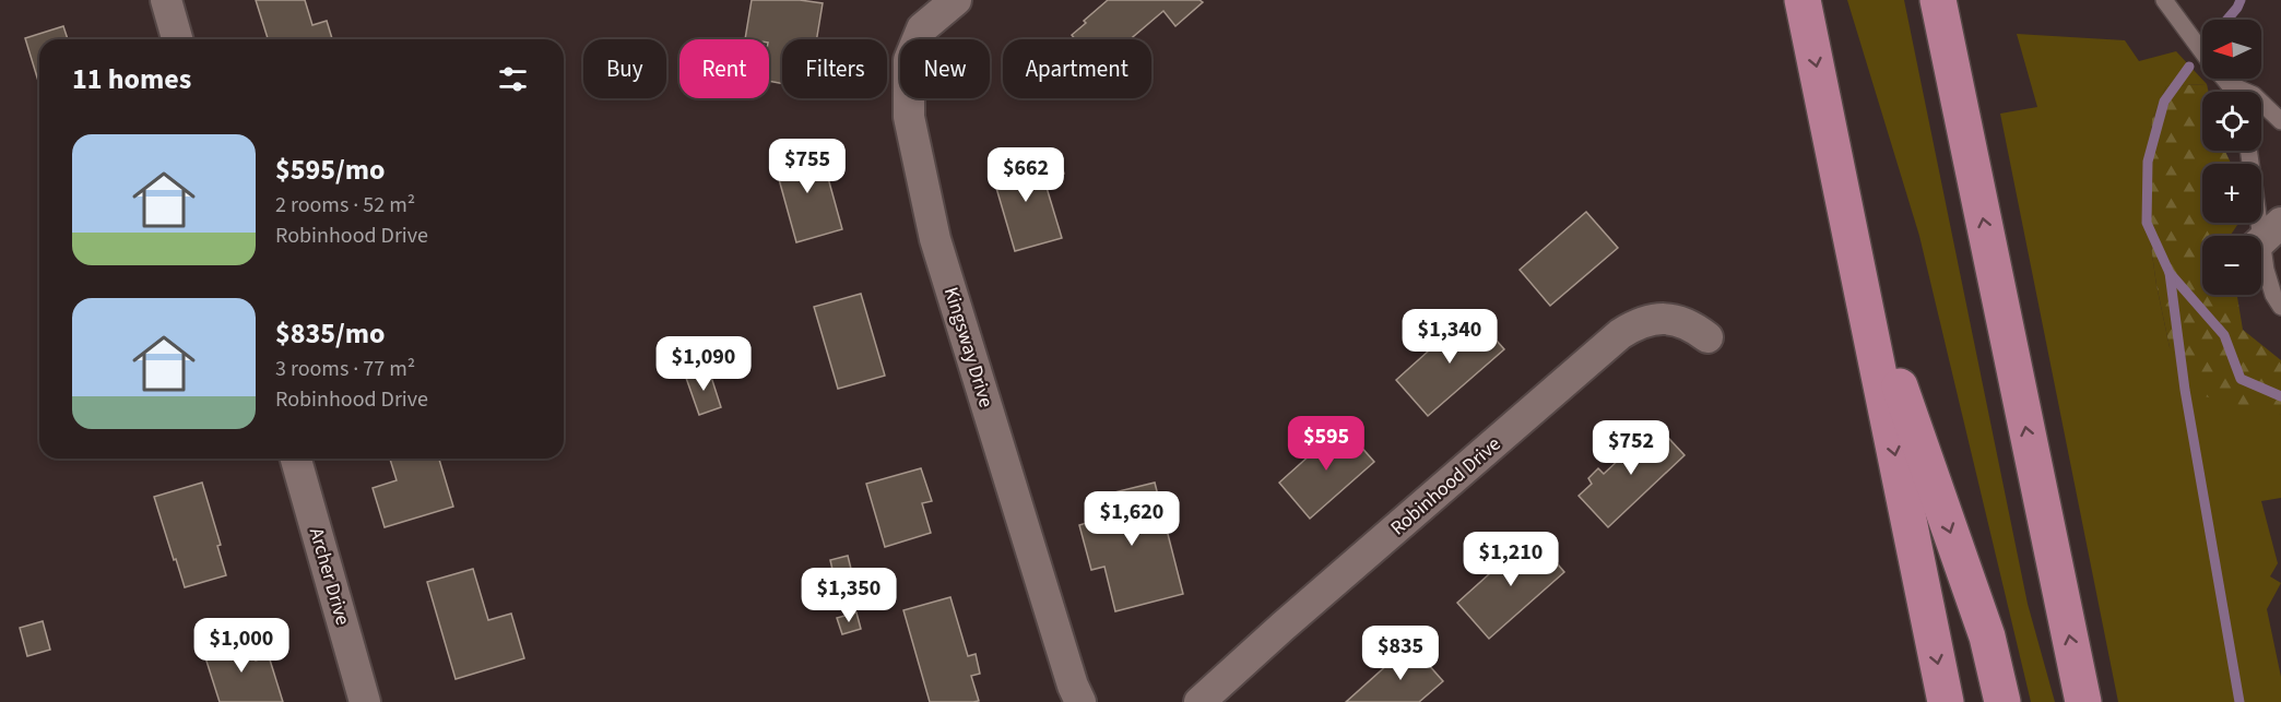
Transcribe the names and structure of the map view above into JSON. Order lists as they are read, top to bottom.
{
  "streets": {
    "street": ["Kingsway Drive", "Robinhood Drive", "Archer Drive"]
  },
  "north": "left",
  "page": {
    "map_buttons": ["+", "−"],
    "chip": [
      "Buy",
      "Rent",
      "Filters",
      "New",
      "Apartment"
    ],
    "heading": "11 homes",
    "list": [
      {
        "name": "$595/mo",
        "note": "2 rooms · 52 m² · Robinhood Drive"
      },
      {
        "name": "$835/mo",
        "note": "3 rooms · 77 m² · Robinhood Drive"
      }
    ],
    "price": [
      "$755",
      "$662",
      "$1,340",
      "$1,090",
      "$595",
      "$752",
      "$1,620",
      "$1,210",
      "$1,350",
      "$1,000",
      "$835"
    ]
  }
}
